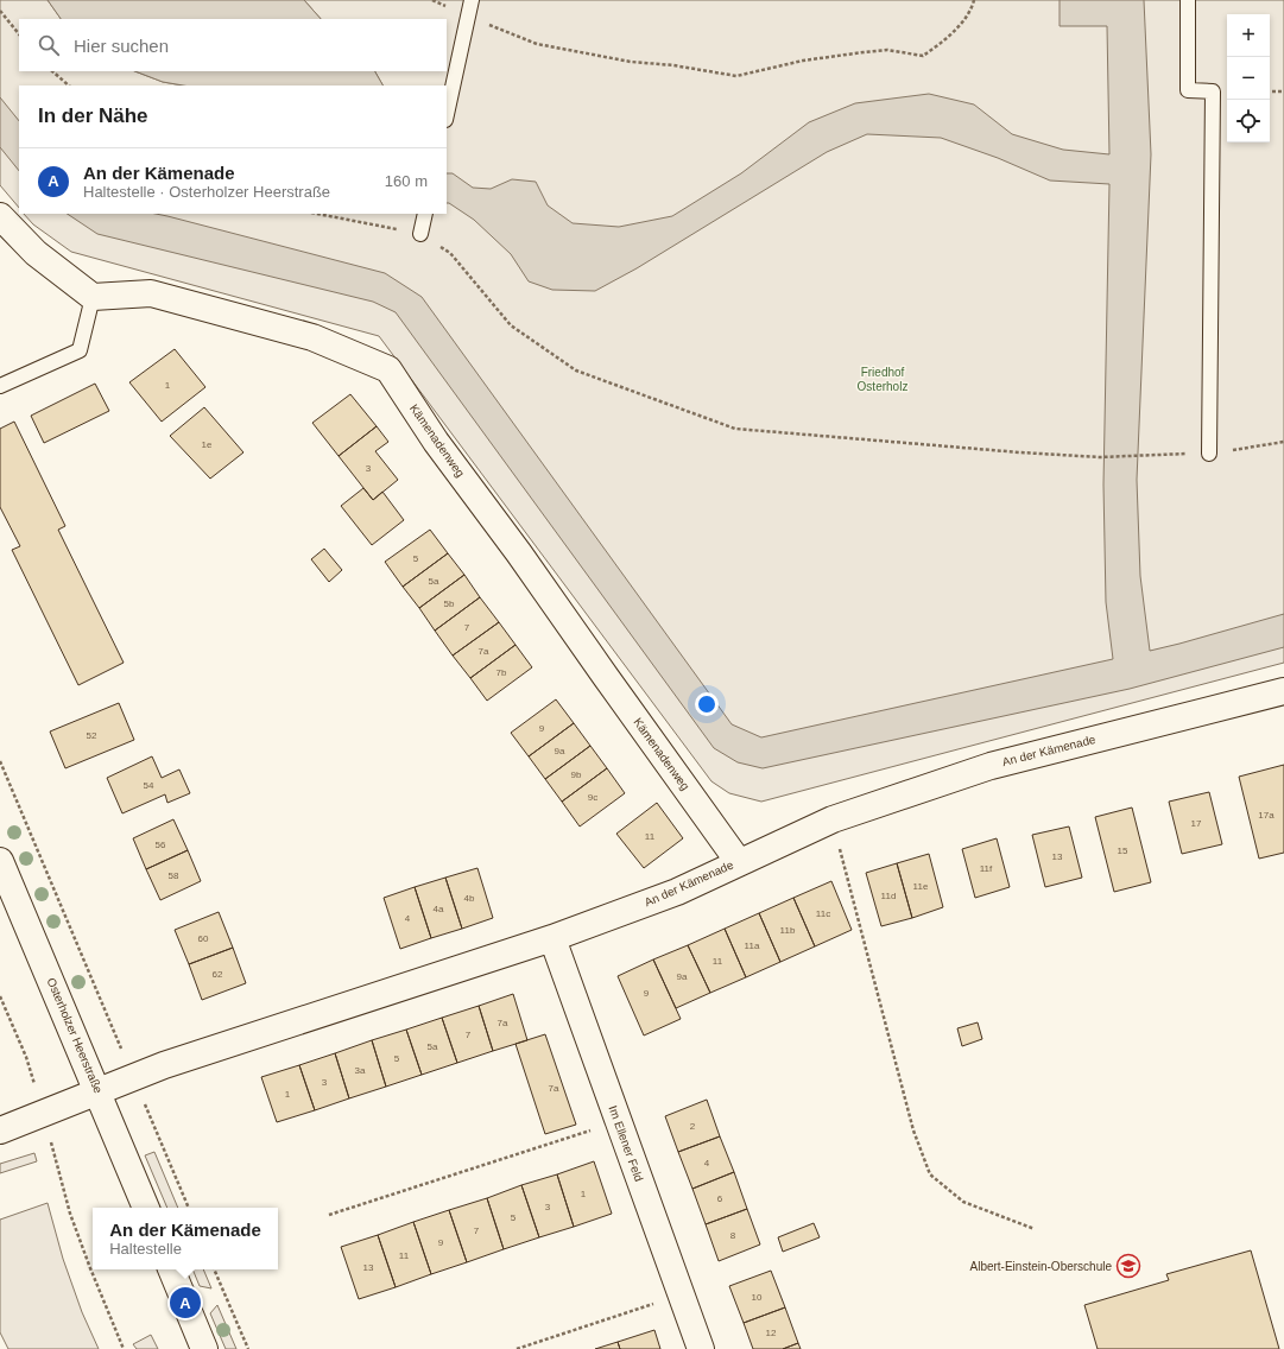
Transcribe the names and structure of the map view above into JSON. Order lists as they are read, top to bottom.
{
  "streets": {
    "street": [
      "Kämenadenweg",
      "An der Kämenade",
      "Osterholzer Heerstraße",
      "Im Ellener Feld"
    ]
  },
  "crossings": [
    ["Kämenadenweg", "An der Kämenade"],
    ["An der Kämenade", "Osterholzer Heerstraße"],
    ["An der Kämenade", "Im Ellener Feld"]
  ],
  "parks": ["Friedhof Osterholz"],
  "places": {
    "school or university": ["Albert-Einstein-Oberschule"]
  },
  "house_numbers": [
    "1",
    "1e",
    "3",
    "5",
    "5a",
    "5b",
    "7",
    "7a",
    "7b",
    "9",
    "52",
    "9a",
    "9b",
    "54",
    "9c",
    "17a",
    "17",
    "11",
    "56",
    "15",
    "13",
    "11f",
    "58",
    "11e",
    "11d",
    "4b",
    "4a",
    "11c",
    "4",
    "11b",
    "60",
    "11a",
    "11",
    "62",
    "9a",
    "9",
    "7a",
    "7",
    "5a",
    "5",
    "3a",
    "3",
    "7a",
    "1",
    "2",
    "4",
    "1",
    "6",
    "3",
    "5",
    "7",
    "8",
    "9",
    "11",
    "13",
    "10",
    "12"
  ],
  "page": {
    "map_buttons": ["+", "−"],
    "search": "Hier suchen",
    "heading": "In der Nähe",
    "list": [
      {
        "mark": "A",
        "name": "An der Kämenade",
        "note": "Haltestelle · Osterholzer Heerstraße",
        "value": "160 m"
      }
    ],
    "popup": ["An der Kämenade", "Haltestelle"],
    "pins": "A"
  }
}
